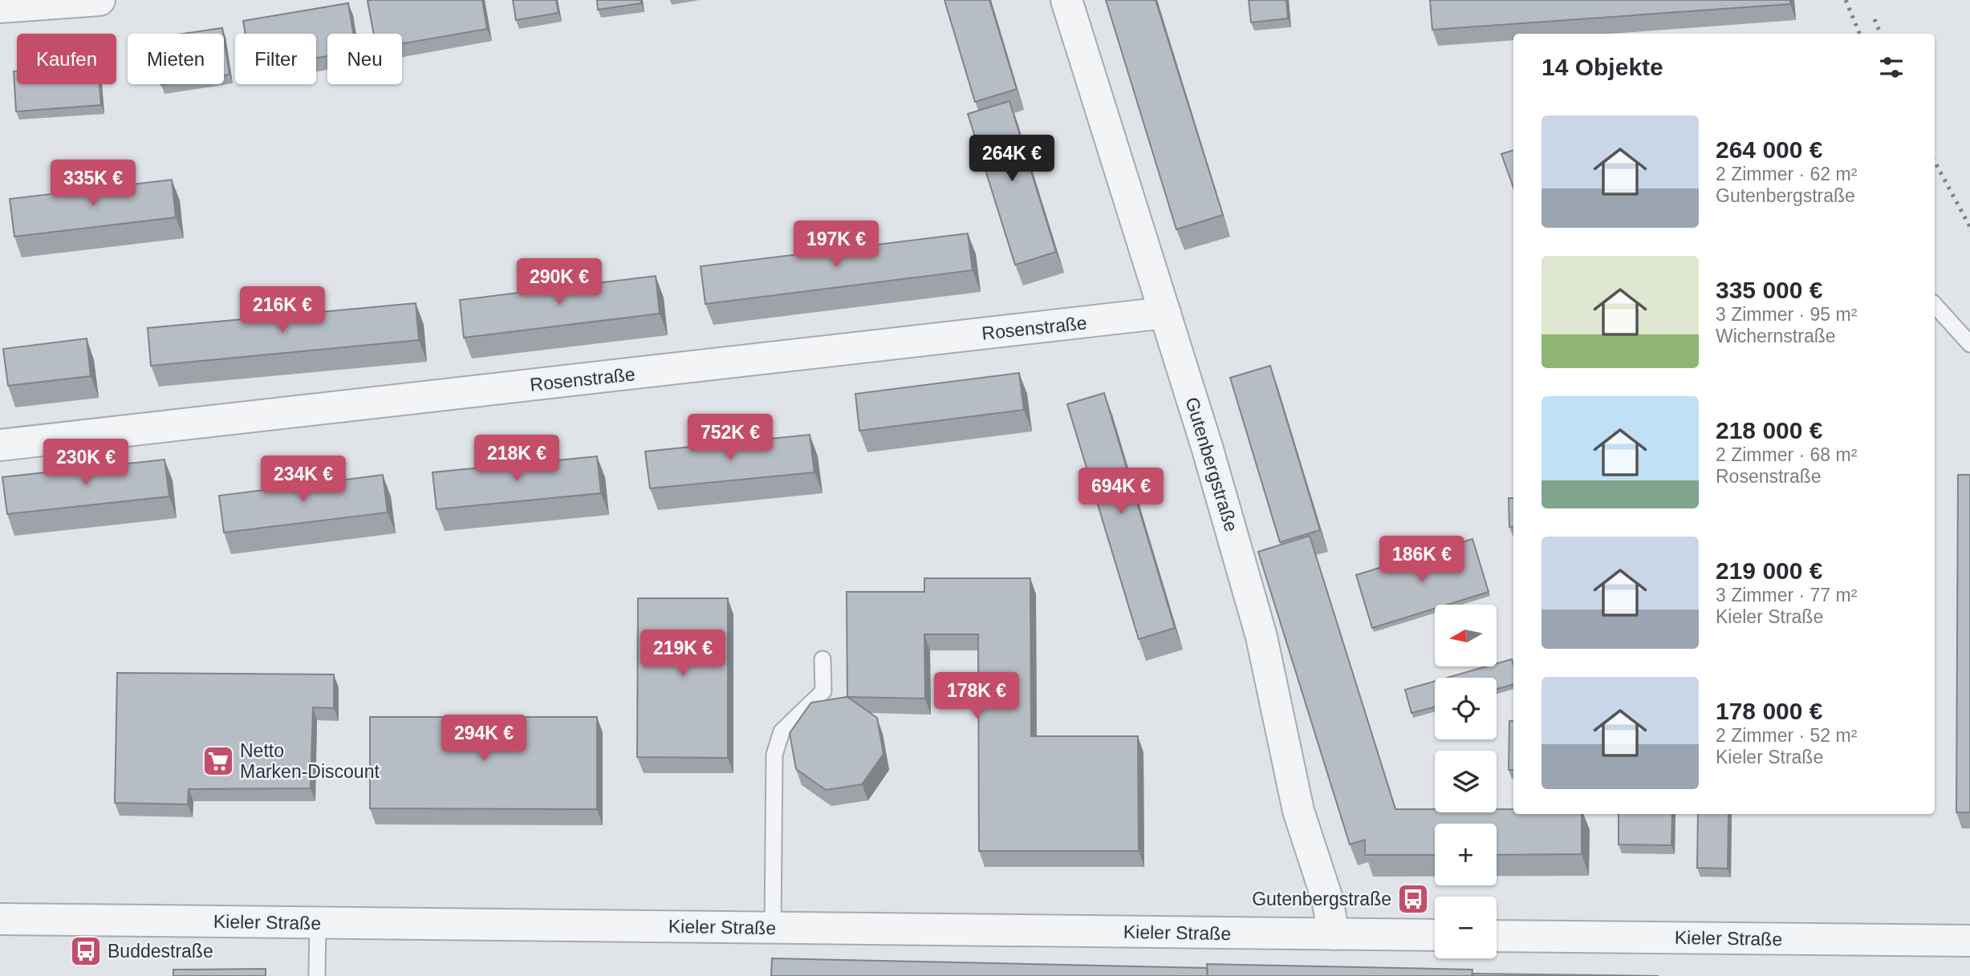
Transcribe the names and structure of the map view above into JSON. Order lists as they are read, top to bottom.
{
  "streets": {
    "street": ["Rosenstraße", "Gutenbergstraße", "Kieler Straße"]
  },
  "crossings": [
    ["Rosenstraße", "Gutenbergstraße"],
    ["Gutenbergstraße", "Kieler Straße"]
  ],
  "places": {
    "supermarket": ["Netto Marken-Discount"],
    "bus stop": ["Gutenbergstraße", "Buddestraße"]
  },
  "north": "left",
  "page": {
    "chip": [
      "Kaufen",
      "Mieten",
      "Filter",
      "Neu"
    ],
    "heading": "14 Objekte",
    "list": [
      {
        "name": "264 000 €",
        "note": "2 Zimmer · 62 m² · Gutenbergstraße"
      },
      {
        "name": "335 000 €",
        "note": "3 Zimmer · 95 m² · Wichernstraße"
      },
      {
        "name": "218 000 €",
        "note": "2 Zimmer · 68 m² · Rosenstraße"
      },
      {
        "name": "219 000 €",
        "note": "3 Zimmer · 77 m² · Kieler Straße"
      },
      {
        "name": "178 000 €",
        "note": "2 Zimmer · 52 m² · Kieler Straße"
      }
    ],
    "price": [
      "264K €",
      "335K €",
      "197K €",
      "290K €",
      "216K €",
      "752K €",
      "218K €",
      "230K €",
      "234K €",
      "694K €",
      "186K €",
      "219K €",
      "178K €",
      "294K €"
    ],
    "map_buttons": ["+", "−"]
  }
}
